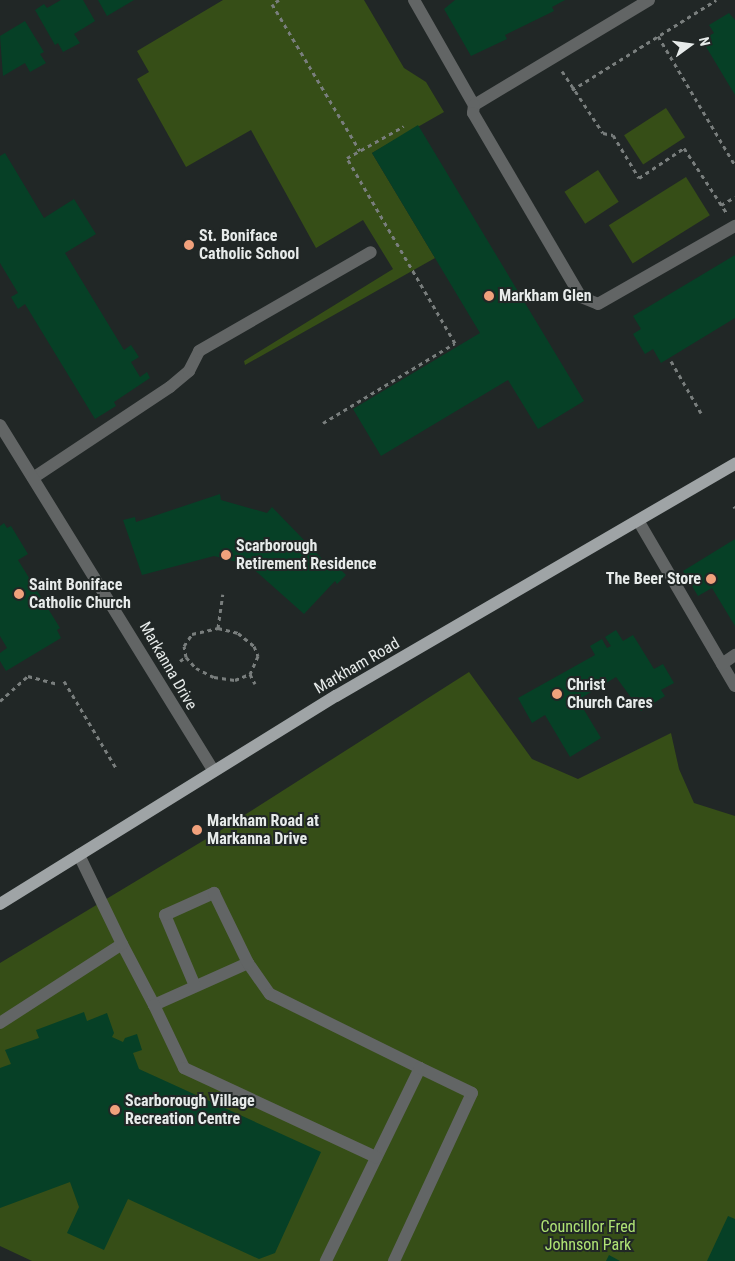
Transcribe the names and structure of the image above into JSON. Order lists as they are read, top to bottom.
{
  "streets": {
    "main road": ["Markham Road"],
    "street": ["Markanna Drive"]
  },
  "crossings": [
    ["Markanna Drive", "Markham Road"]
  ],
  "parks": ["Councillor Fred Johnson Park"],
  "places": [
    "St. Boniface Catholic School",
    "Markham Glen",
    "Scarborough Retirement Residence",
    "The Beer Store",
    "Saint Boniface Catholic Church",
    "Christ Church Cares",
    "Markham Road at Markanna Drive",
    "Scarborough Village Recreation Centre"
  ],
  "north": "right"
}
